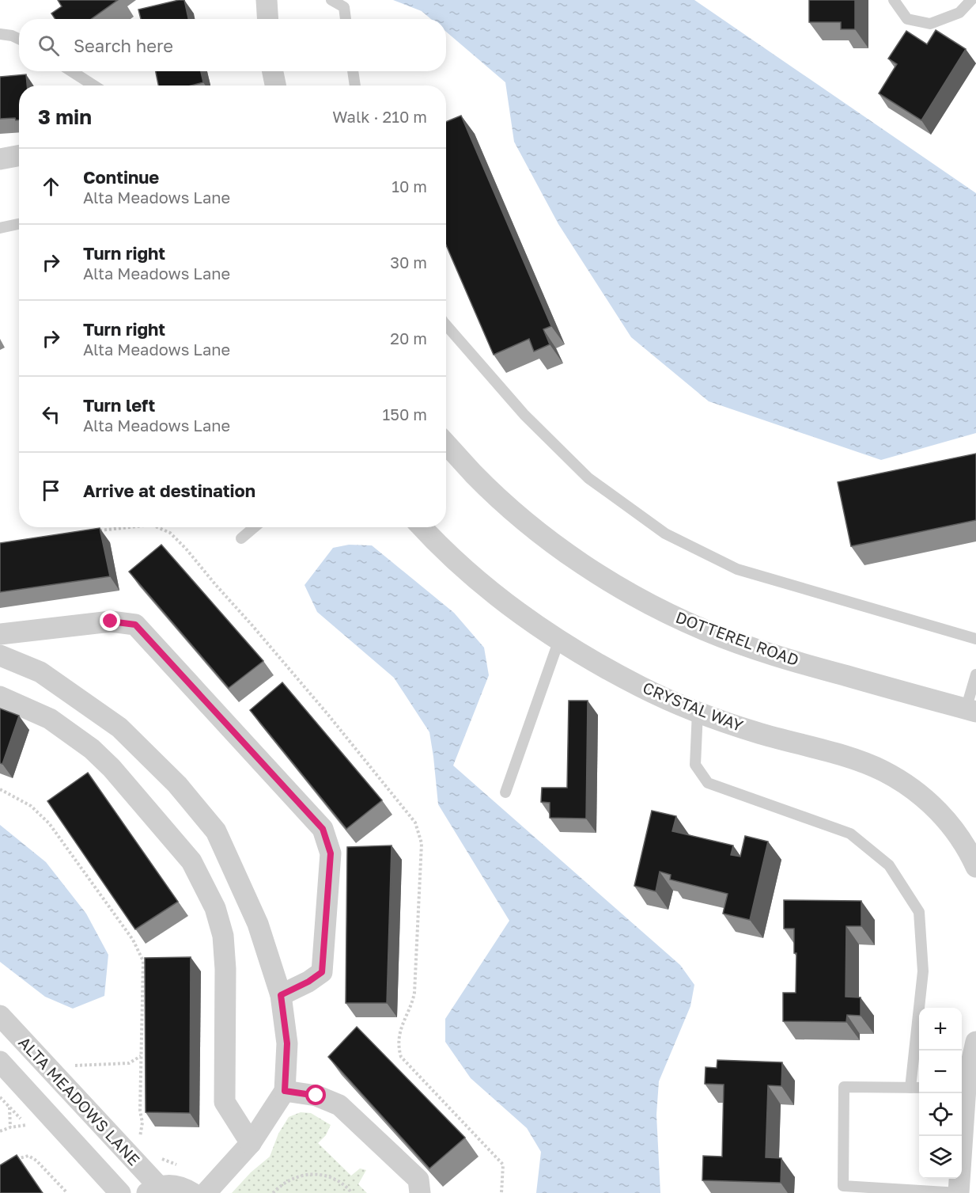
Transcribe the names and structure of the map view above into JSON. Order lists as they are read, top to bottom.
{
  "streets": {
    "street": ["DOTTEREL ROAD", "CRYSTAL WAY", "ALTA MEADOWS LANE"]
  },
  "page": {
    "search": "Search here",
    "heading": ["3 min", "Walk · 210 m"],
    "list": [
      ["Continue", "Alta Meadows Lane", "10 m"],
      ["Turn right", "Alta Meadows Lane", "30 m"],
      ["Turn right", "Alta Meadows Lane", "20 m"],
      ["Turn left", "Alta Meadows Lane", "150 m"],
      "Arrive at destination"
    ],
    "map_buttons": ["+", "−"]
  }
}
